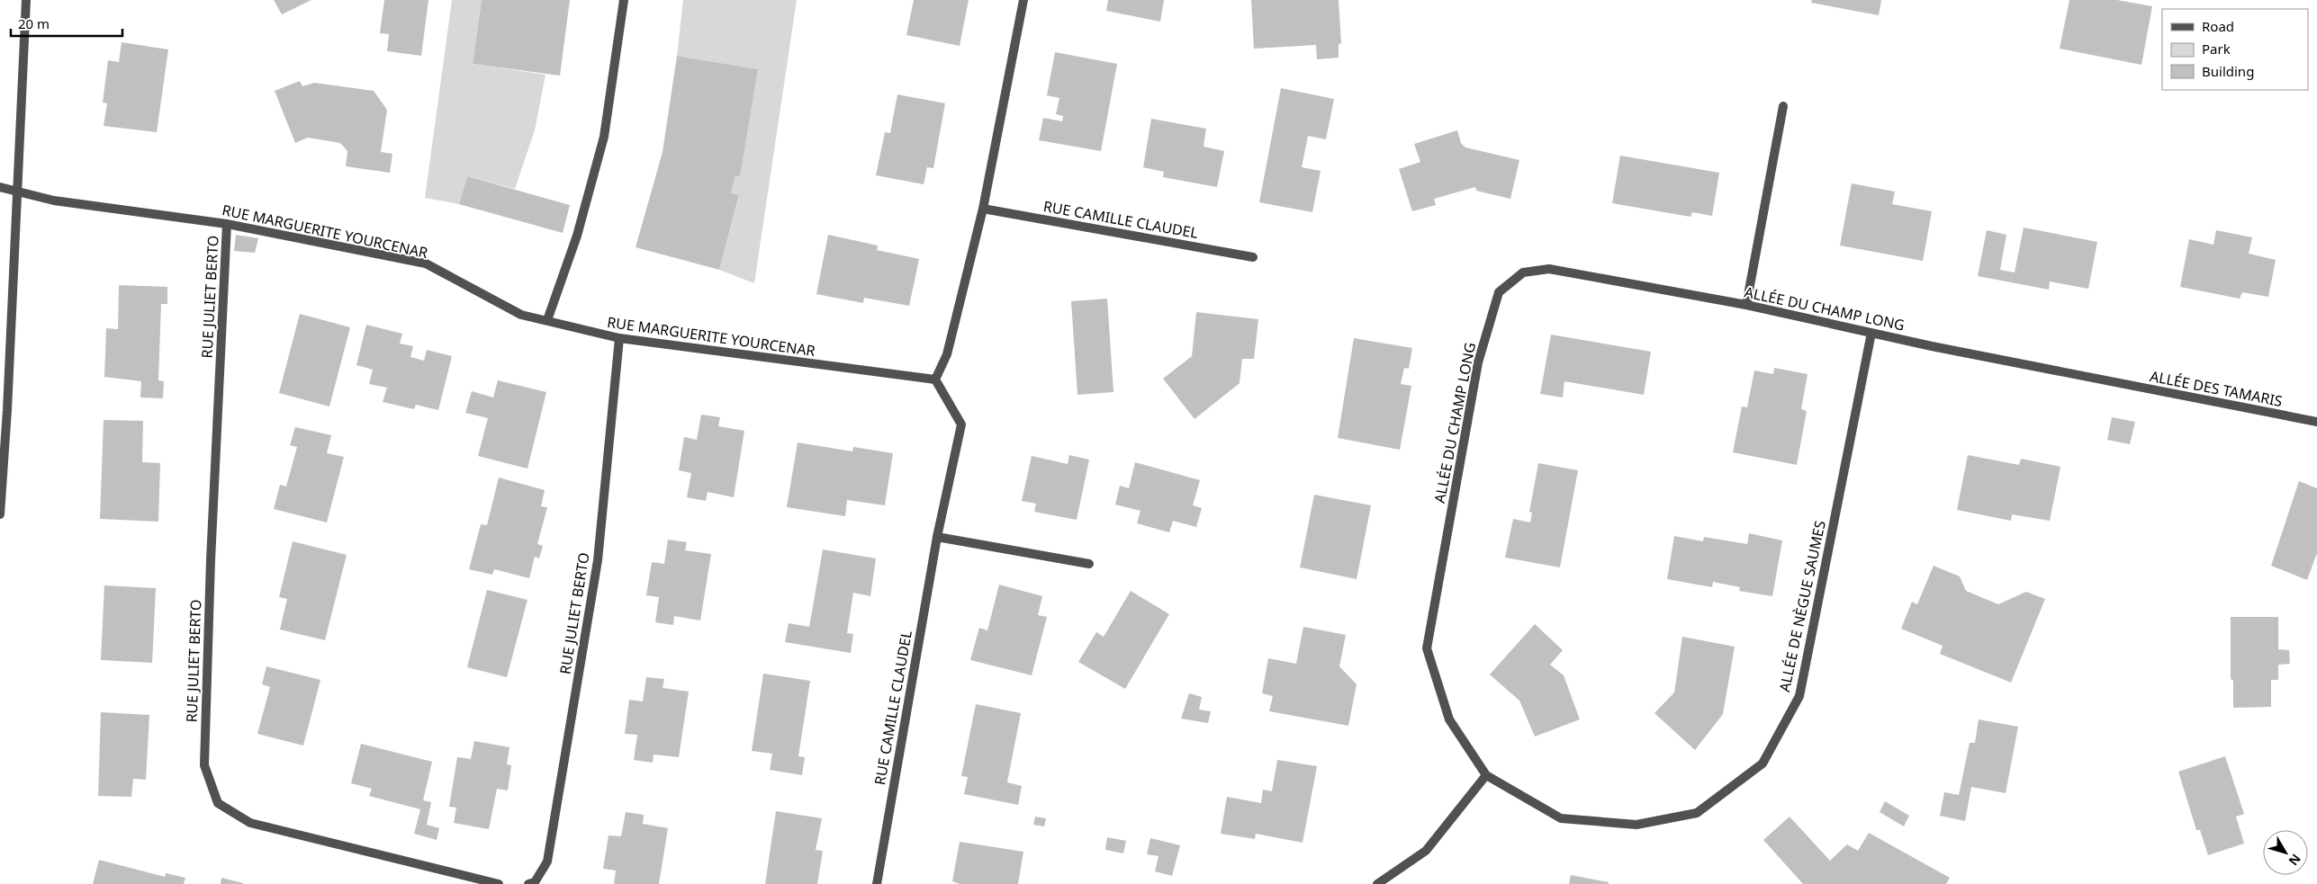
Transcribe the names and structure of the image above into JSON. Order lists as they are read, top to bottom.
{
  "streets": {
    "street": [
      "RUE CAMILLE CLAUDEL",
      "RUE MARGUERITE YOURCENAR",
      "RUE JULIET BERTO",
      "ALLÉE DU CHAMP LONG",
      "ALLÉE DES TAMARIS",
      "ALLÉE DE NÈGUE SAUMES"
    ]
  },
  "crossings": [
    ["RUE CAMILLE CLAUDEL", "RUE MARGUERITE YOURCENAR"],
    ["RUE MARGUERITE YOURCENAR", "RUE JULIET BERTO"],
    ["ALLÉE DU CHAMP LONG", "ALLÉE DES TAMARIS"],
    ["ALLÉE DU CHAMP LONG", "ALLÉE DE NÈGUE SAUMES"]
  ],
  "legend": ["Road", "Park", "Building"],
  "scale_bar": "20 m",
  "north": "bottom right"
}
